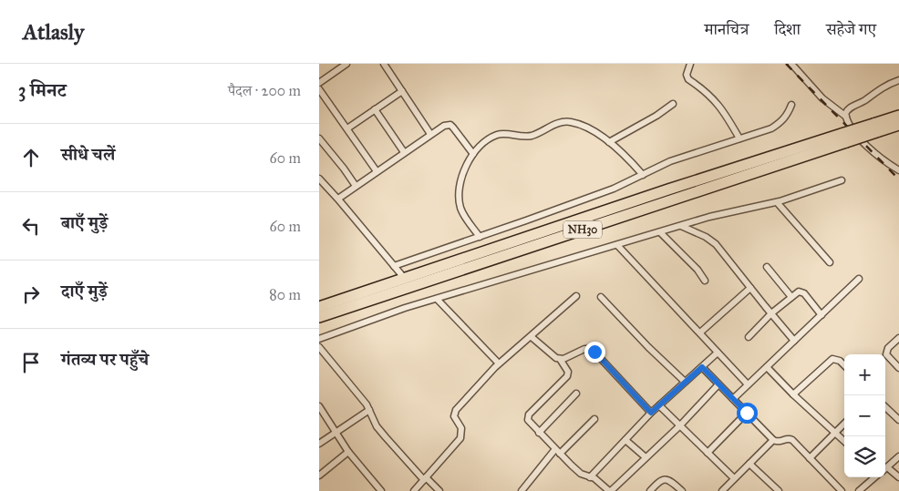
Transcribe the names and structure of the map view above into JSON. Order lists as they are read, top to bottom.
{
  "streets": {
    "highway": ["NH30"]
  },
  "page": {
    "header": "Atlasly",
    "nav": ["मानचित्र", "दिशा", "सहेजे गए"],
    "heading": ["3 मिनट", "पैदल · 200 m"],
    "list": [
      ["सीधे चलें", "60 m"],
      ["बाएँ मुड़ें", "60 m"],
      ["दाएँ मुड़ें", "80 m"],
      "गंतव्य पर पहुँचे"
    ],
    "map_buttons": ["+", "−"]
  }
}
